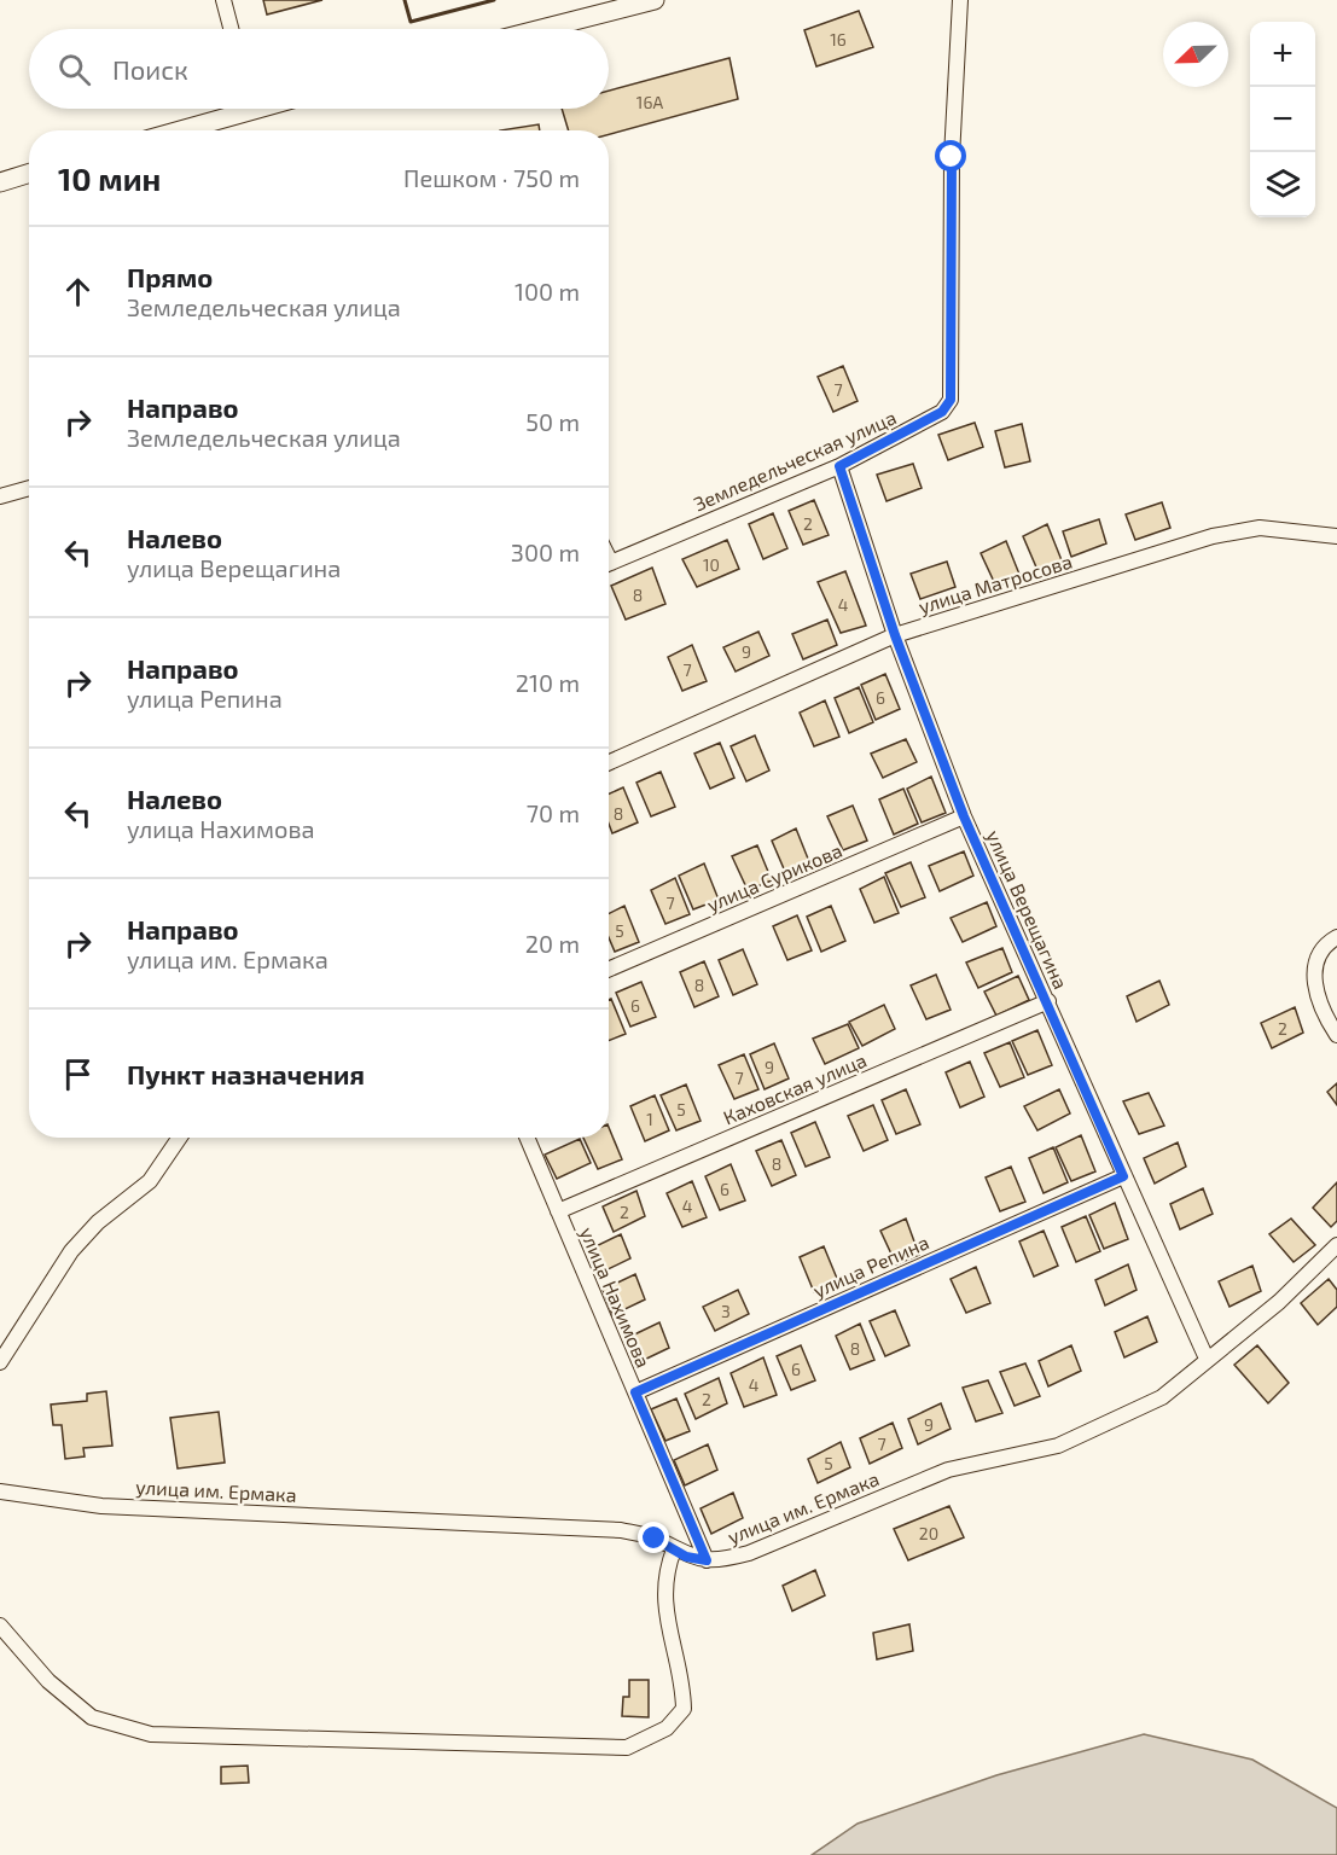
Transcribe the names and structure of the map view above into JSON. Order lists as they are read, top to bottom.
{
  "streets": {
    "street": [
      "Земледельческая улица",
      "улица Матросова",
      "улица Сурикова",
      "улица Верещагина",
      "Каховская улица",
      "улица Репина",
      "улица Нахимова",
      "улица им. Ермака"
    ]
  },
  "crossings": [
    ["Земледельческая улица", "улица Верещагина"],
    ["улица Матросова", "улица Верещагина"],
    ["улица Сурикова", "улица Верещагина"],
    ["улица Верещагина", "Каховская улица"],
    ["улица Верещагина", "улица Репина"],
    ["улица Верещагина", "улица им. Ермака"],
    ["Каховская улица", "улица Нахимова"],
    ["улица Репина", "улица Нахимова"],
    ["улица Нахимова", "улица им. Ермака"]
  ],
  "house_numbers": [
    "16",
    "16А",
    "7",
    "2",
    "10",
    "8",
    "4",
    "9",
    "7",
    "6",
    "8",
    "7",
    "5",
    "8",
    "6",
    "2",
    "9",
    "7",
    "5",
    "1",
    "8",
    "6",
    "4",
    "2",
    "3",
    "8",
    "6",
    "4",
    "2",
    "9",
    "7",
    "5",
    "20"
  ],
  "north": "bottom left",
  "page": {
    "map_buttons": ["+", "−"],
    "search": "Поиск",
    "heading": ["10 мин", "Пешком · 750 m"],
    "list": [
      ["Прямо", "Земледельческая улица", "100 m"],
      ["Направо", "Земледельческая улица", "50 m"],
      ["Налево", "улица Верещагина", "300 m"],
      ["Направо", "улица Репина", "210 m"],
      ["Налево", "улица Нахимова", "70 m"],
      ["Направо", "улица им. Ермака", "20 m"],
      "Пункт назначения"
    ]
  }
}
